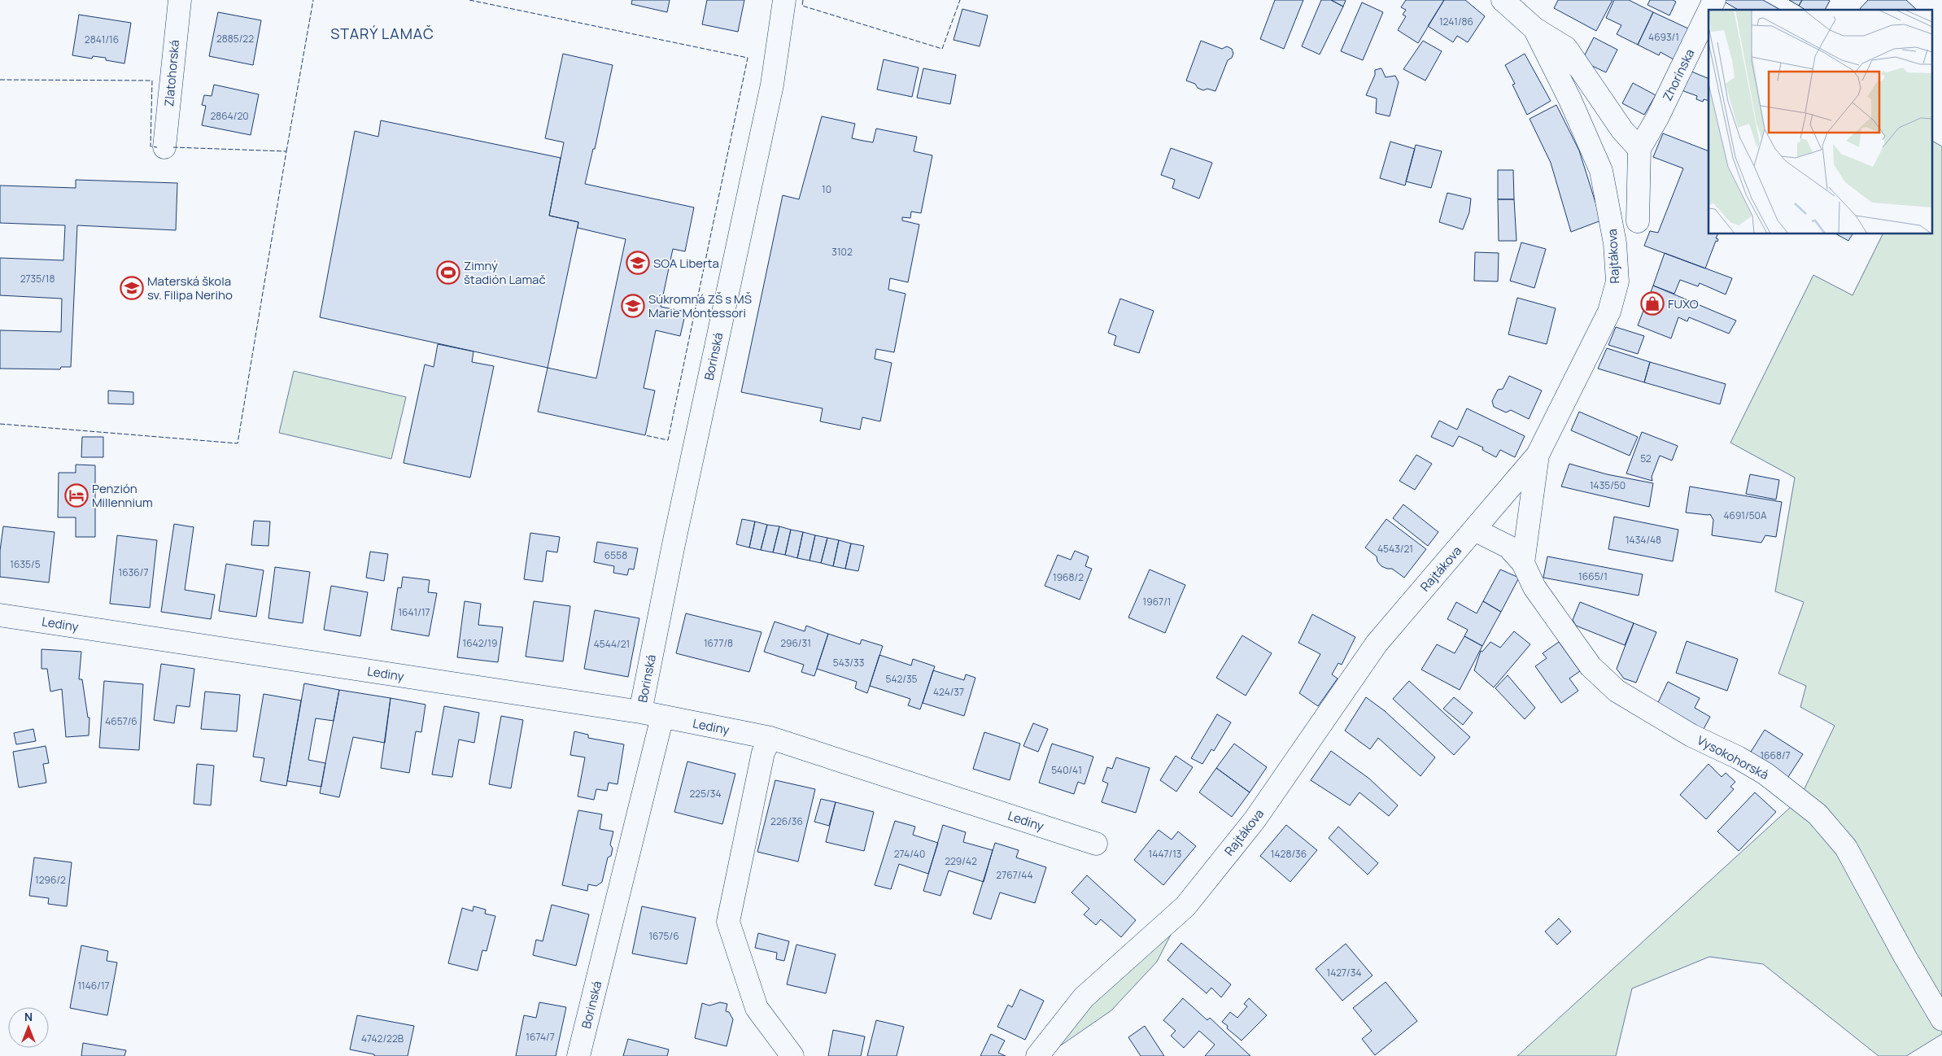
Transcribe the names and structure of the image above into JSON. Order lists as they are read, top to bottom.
{
  "streets": {
    "street": [
      "Zlatohorská",
      "Zhorínska",
      "Rajtákova",
      "Borinská",
      "Lediny",
      "Vysokohorská"
    ]
  },
  "crossings": [
    ["Rajtákova", "Vysokohorská"],
    ["Borinská", "Lediny"]
  ],
  "districts": ["STARÝ LAMAČ"],
  "places": {
    "school or university": ["SOA Liberta", "Materská škola sv. Filipa Neriho", "Súkromná ZŠ s MŠ Marie Montessori"],
    "sports": ["Zimný štadión Lamač"],
    "shop": ["FUXO"],
    "hotel": ["Penzión Millennium"]
  },
  "house_numbers": [
    "1241/86",
    "4693/1",
    "2885/22",
    "2841/16",
    "2864/20",
    "10",
    "3102",
    "2735/18",
    "52",
    "1435/50",
    "4691/50A",
    "1434/48",
    "4543/21",
    "6558",
    "1635/5",
    "1636/7",
    "1665/1",
    "1968/2",
    "1967/1",
    "1641/17",
    "1642/19",
    "1677/8",
    "296/31",
    "4544/21",
    "543/33",
    "542/35",
    "424/37",
    "4657/6",
    "1668/7",
    "540/41",
    "225/34",
    "226/36",
    "274/40",
    "1447/13",
    "1428/36",
    "229/42",
    "2767/44",
    "1296/2",
    "1675/6",
    "1427/34",
    "1146/17",
    "1674/7",
    "4742/22B"
  ],
  "north": "top"
}
